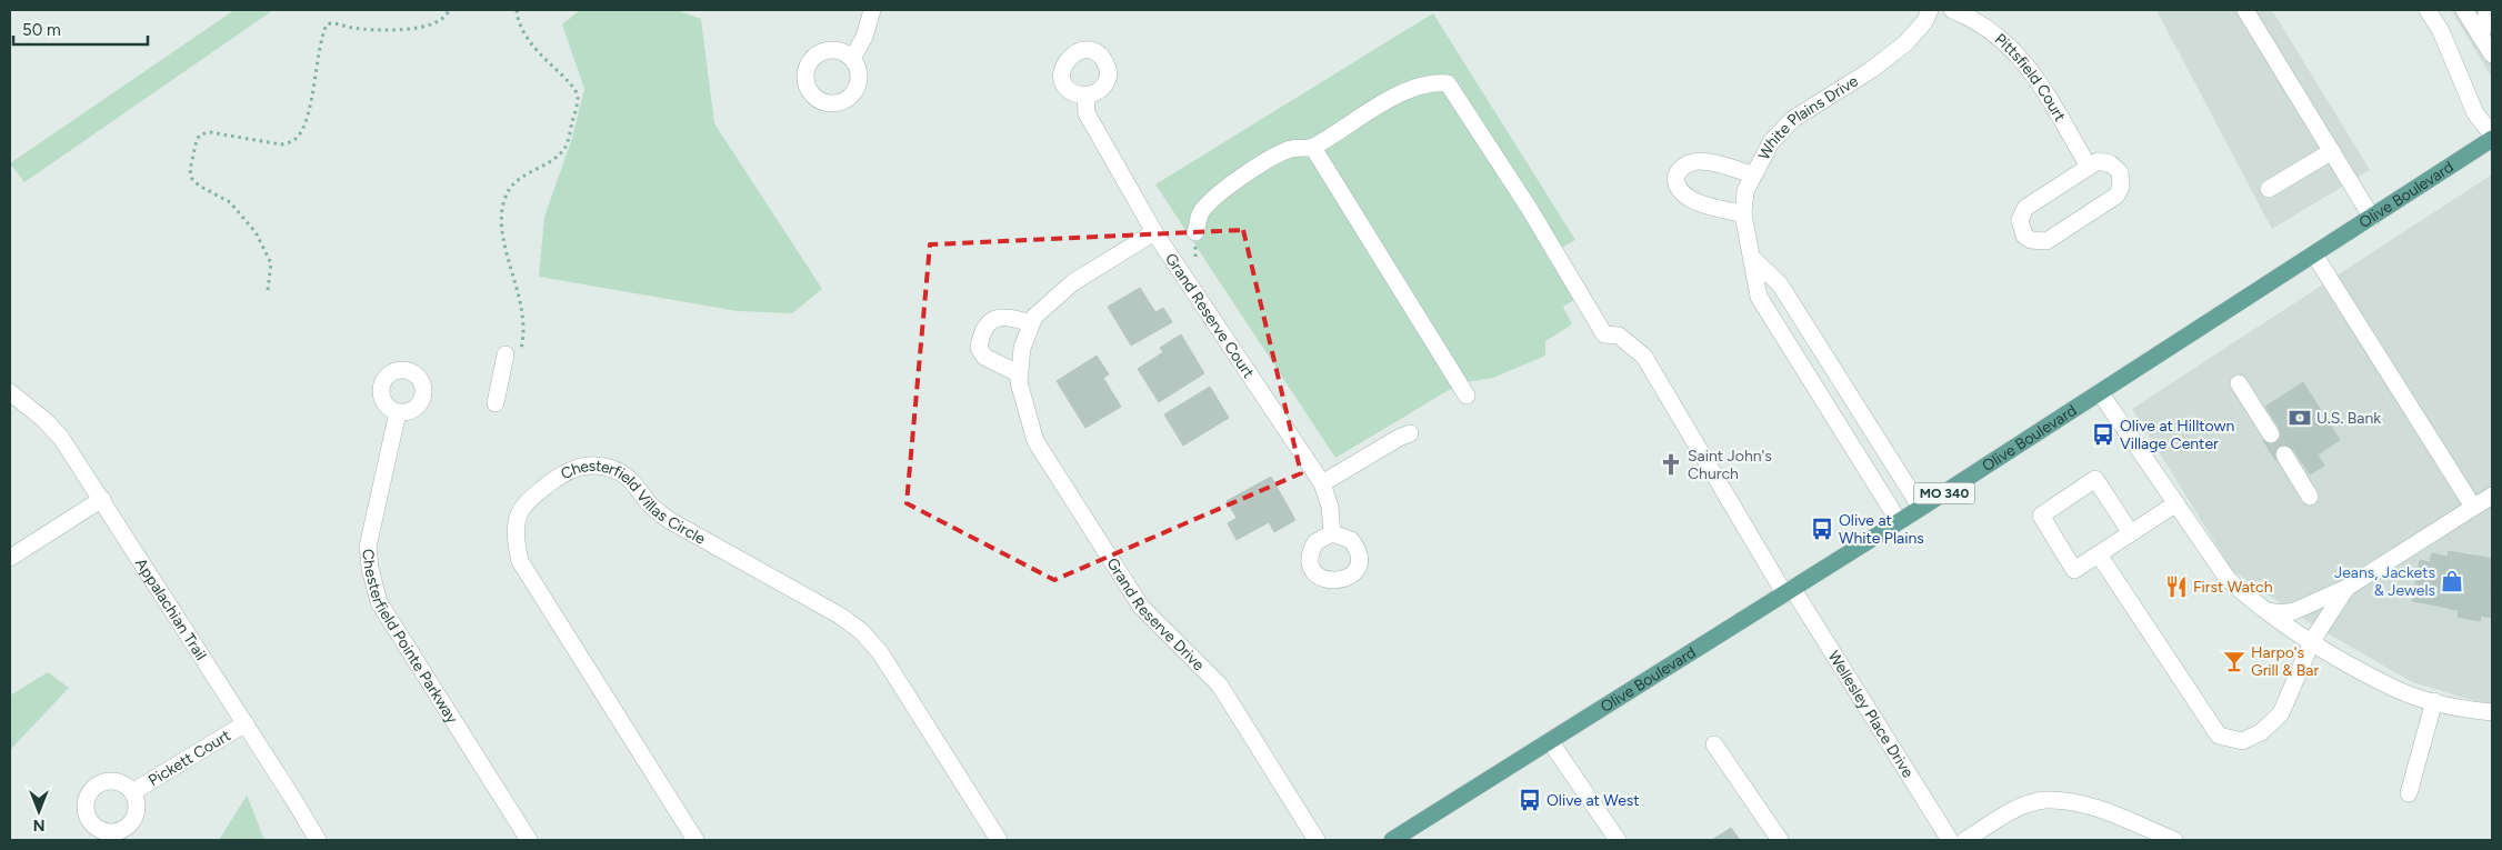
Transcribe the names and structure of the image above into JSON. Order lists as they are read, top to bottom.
{
  "streets": {
    "main road": ["Olive Boulevard", "MO 340"],
    "street": [
      "Pittsfield Court",
      "White Plains Drive",
      "Grand Reserve Court",
      "Chesterfield Villas Circle",
      "Appalachian Trail",
      "Grand Reserve Drive",
      "Chesterfield Pointe Parkway",
      "Wellesley Place Drive",
      "Pickett Court"
    ]
  },
  "crossings": [
    ["White Plains Drive", "Olive Boulevard"],
    ["Olive Boulevard", "Wellesley Place Drive"],
    ["Grand Reserve Court", "Grand Reserve Drive"],
    ["Appalachian Trail", "Pickett Court"]
  ],
  "places": {
    "bank": ["U.S. Bank"],
    "bus stop": ["Olive at Hilltown Village Center", "Olive at White Plains", "Olive at West"],
    "church": ["Saint John's Church"],
    "shop": ["Jeans, Jackets & Jewels"],
    "restaurant": ["First Watch"],
    "bar": ["Harpo's Grill & Bar"]
  },
  "scale_bar": "50 m",
  "north": "bottom"
}
